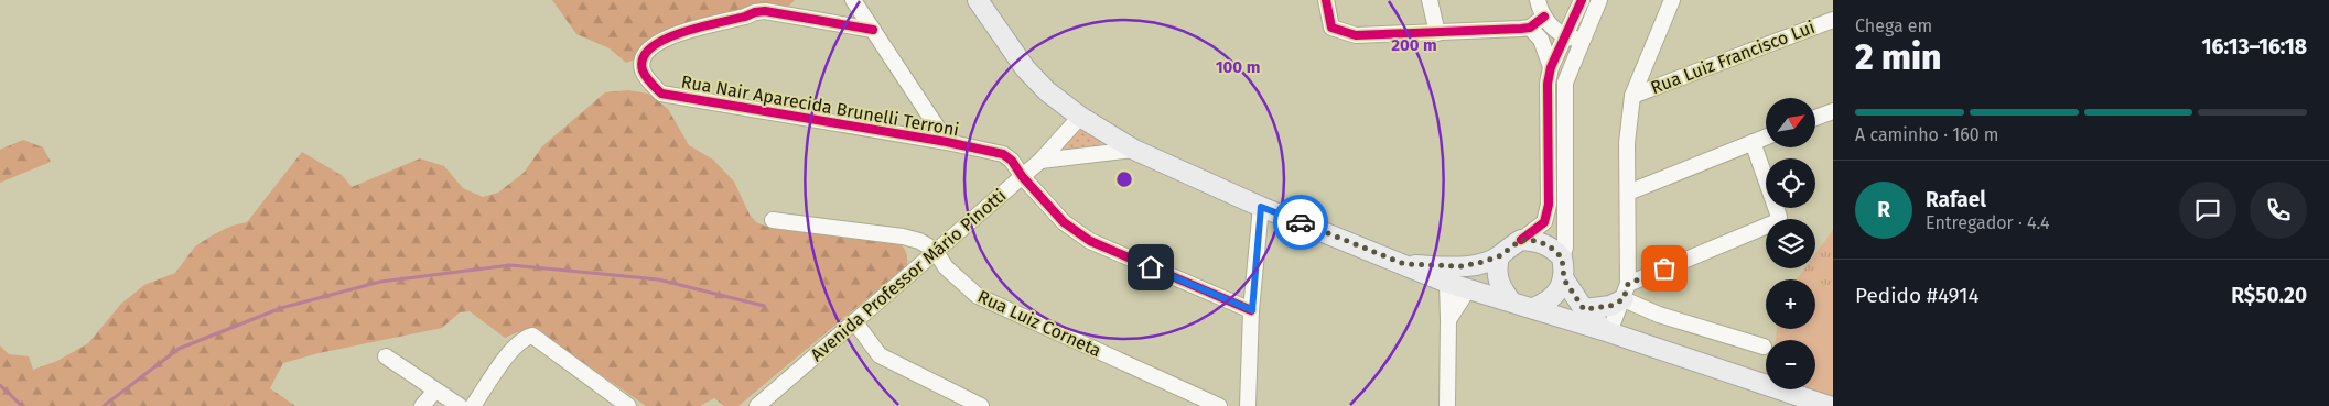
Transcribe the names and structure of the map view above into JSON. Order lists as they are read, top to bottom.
{
  "streets": {
    "street": [
      "Rua Luiz Francisco Lui",
      "Rua Nair Aparecida Brunelli Terroni",
      "Avenida Professor Mário Pinotti",
      "Rua Luiz Corneta"
    ]
  },
  "crossings": [
    ["Rua Nair Aparecida Brunelli Terroni", "Avenida Professor Mário Pinotti"],
    ["Avenida Professor Mário Pinotti", "Rua Luiz Corneta"]
  ],
  "north": "top right",
  "page": {
    "heading": ["2 min", "Chega em", "16:13–16:18"],
    "panel": [
      "Rafael",
      "Entregador · 4.4",
      "Pedido #4914",
      "R$50.20"
    ],
    "bar": "A caminho · 160 m",
    "map_buttons": ["+", "−"],
    "round": "R"
  },
  "rings": ["200 m", "100 m"]
}
